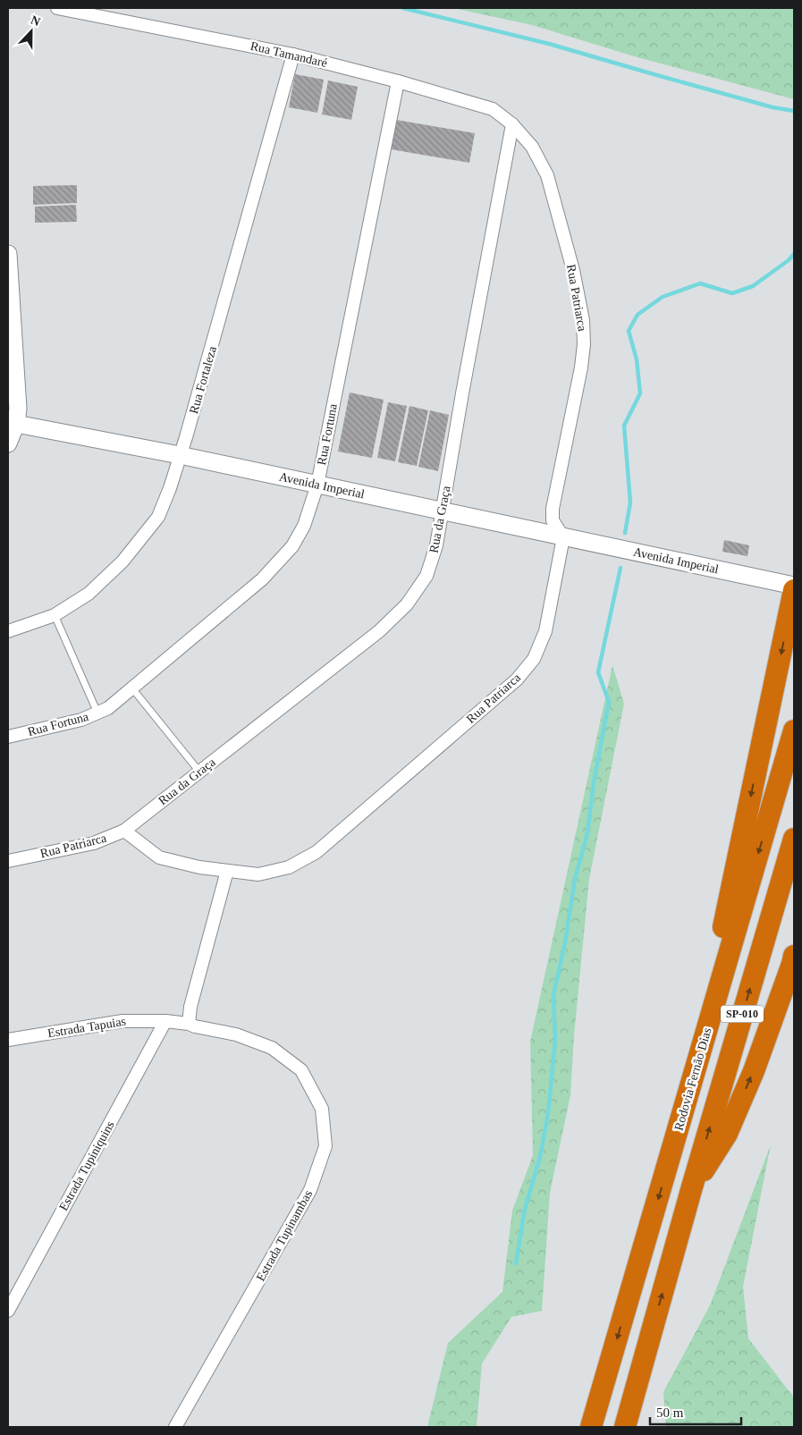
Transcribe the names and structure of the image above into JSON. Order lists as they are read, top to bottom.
{
  "streets": {
    "highway": ["SP-010", "Rodovia Fernão Dias"],
    "main road": ["Avenida Imperial"],
    "street": [
      "Rua Tamandaré",
      "Rua Patriarca",
      "Rua Fortaleza",
      "Rua Fortuna",
      "Rua da Graça",
      "Estrada Tapuias",
      "Estrada Tupiniquins",
      "Estrada Tupinambas"
    ]
  },
  "crossings": [
    ["Rua Tamandaré", "Rua Patriarca"],
    ["Rua Tamandaré", "Rua Fortaleza"],
    ["Rua Tamandaré", "Rua Fortuna"],
    ["Rua Tamandaré", "Rua da Graça"],
    ["Rua Patriarca", "Avenida Imperial"],
    ["Rua Patriarca", "Rua da Graça"],
    ["Rua Fortaleza", "Avenida Imperial"],
    ["Rua Fortuna", "Avenida Imperial"],
    ["Avenida Imperial", "Rua da Graça"],
    ["Estrada Tapuias", "Estrada Tupiniquins"],
    ["Estrada Tapuias", "Estrada Tupinambas"],
    ["Estrada Tupiniquins", "Estrada Tupinambas"]
  ],
  "scale_bar": "50 m",
  "north": "top"
}
